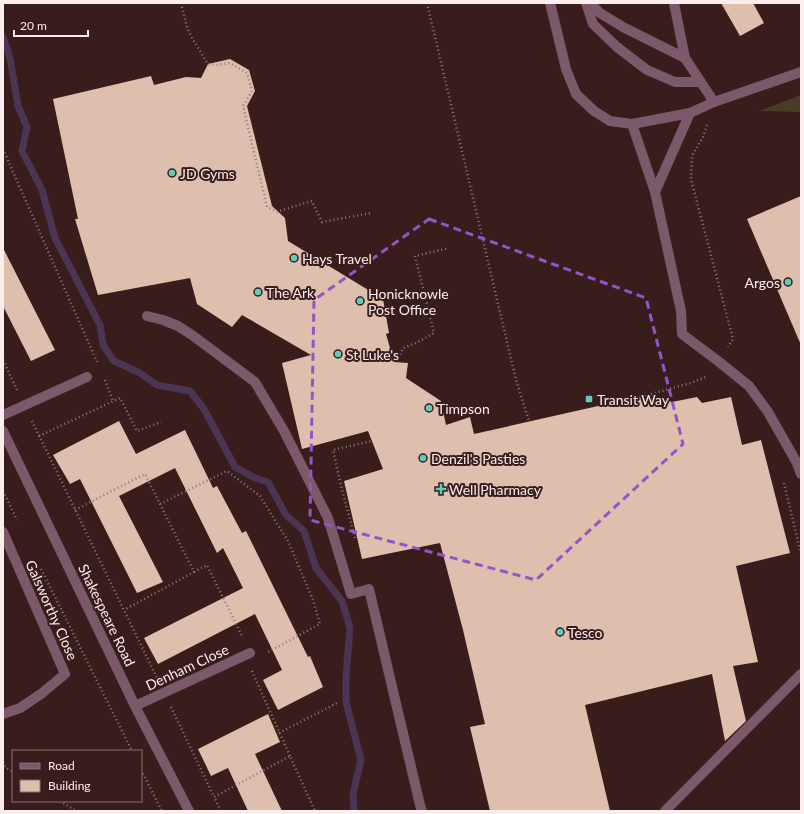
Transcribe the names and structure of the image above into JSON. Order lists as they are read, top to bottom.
{
  "streets": {
    "street": ["Galsworthy Close", "Shakespeare Road", "Denham Close"]
  },
  "crossings": [
    ["Shakespeare Road", "Denham Close"]
  ],
  "places": {
    "other": [
      "JD Gyms",
      "Hays Travel",
      "Argos",
      "The Ark",
      "Honicknowle Post Office",
      "St Luke's",
      "Timpson",
      "Denzil's Pasties",
      "Tesco"
    ],
    "transit": ["Transit Way"],
    "health": ["Well Pharmacy"]
  },
  "legend": ["Road", "Building"],
  "scale_bar": "20 m"
}
